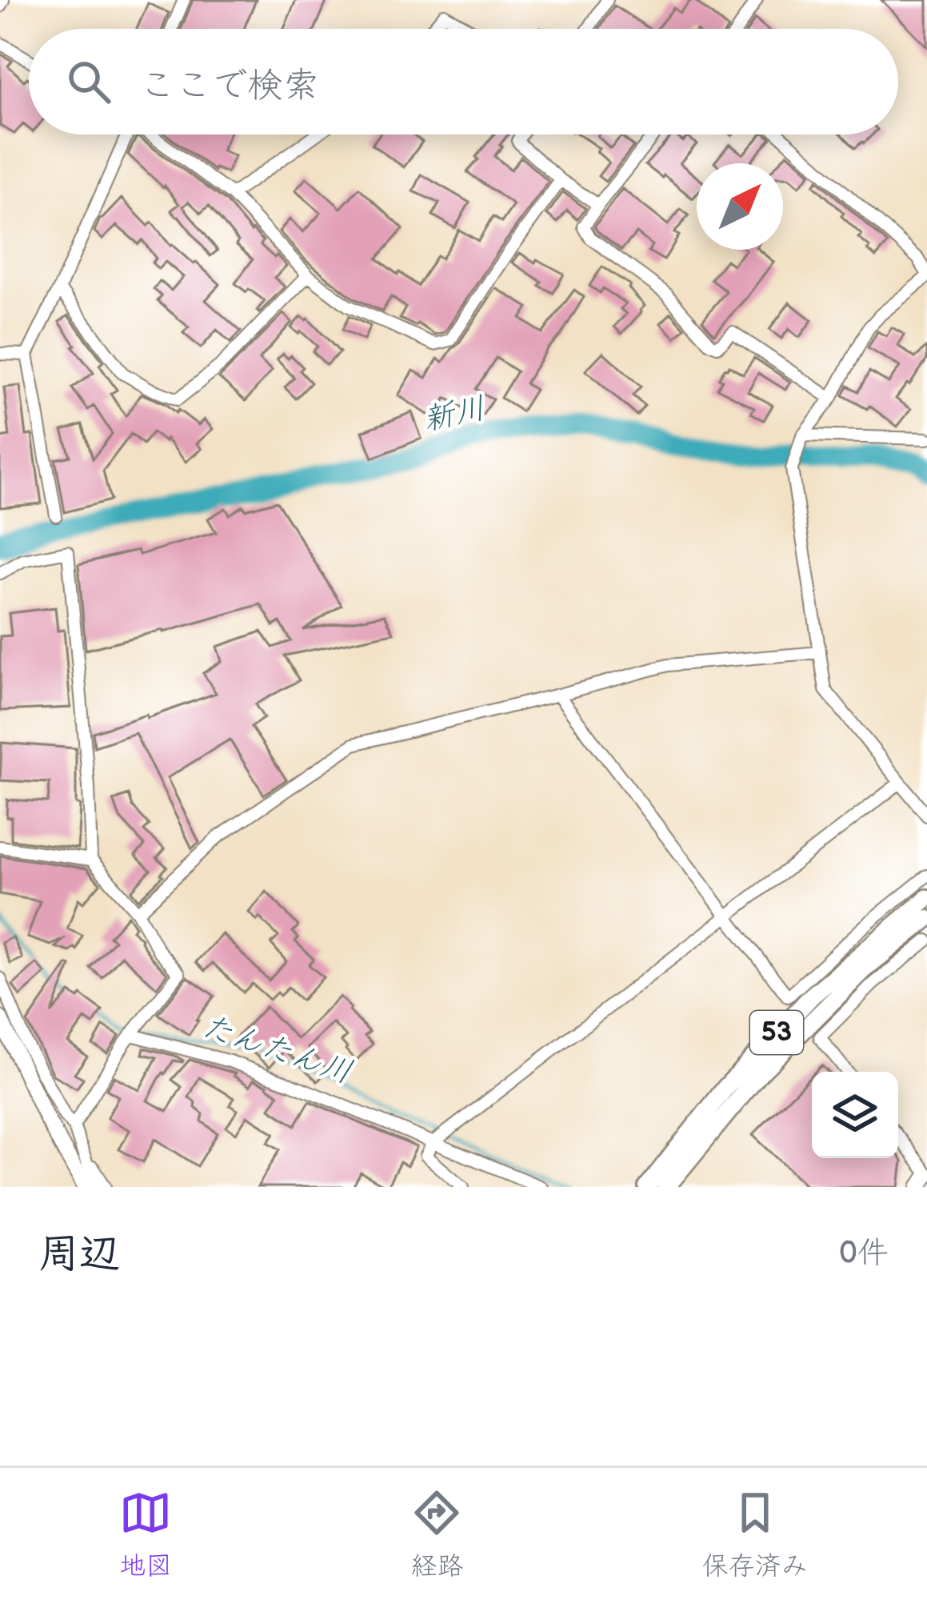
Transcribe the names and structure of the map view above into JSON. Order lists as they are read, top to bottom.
{
  "streets": {
    "main road": ["53"]
  },
  "water": ["新川", "たんたん川"],
  "north": "top right",
  "page": {
    "search": "ここで検索",
    "heading": ["周辺", "0件"],
    "nav": ["地図", "経路", "保存済み"]
  }
}
